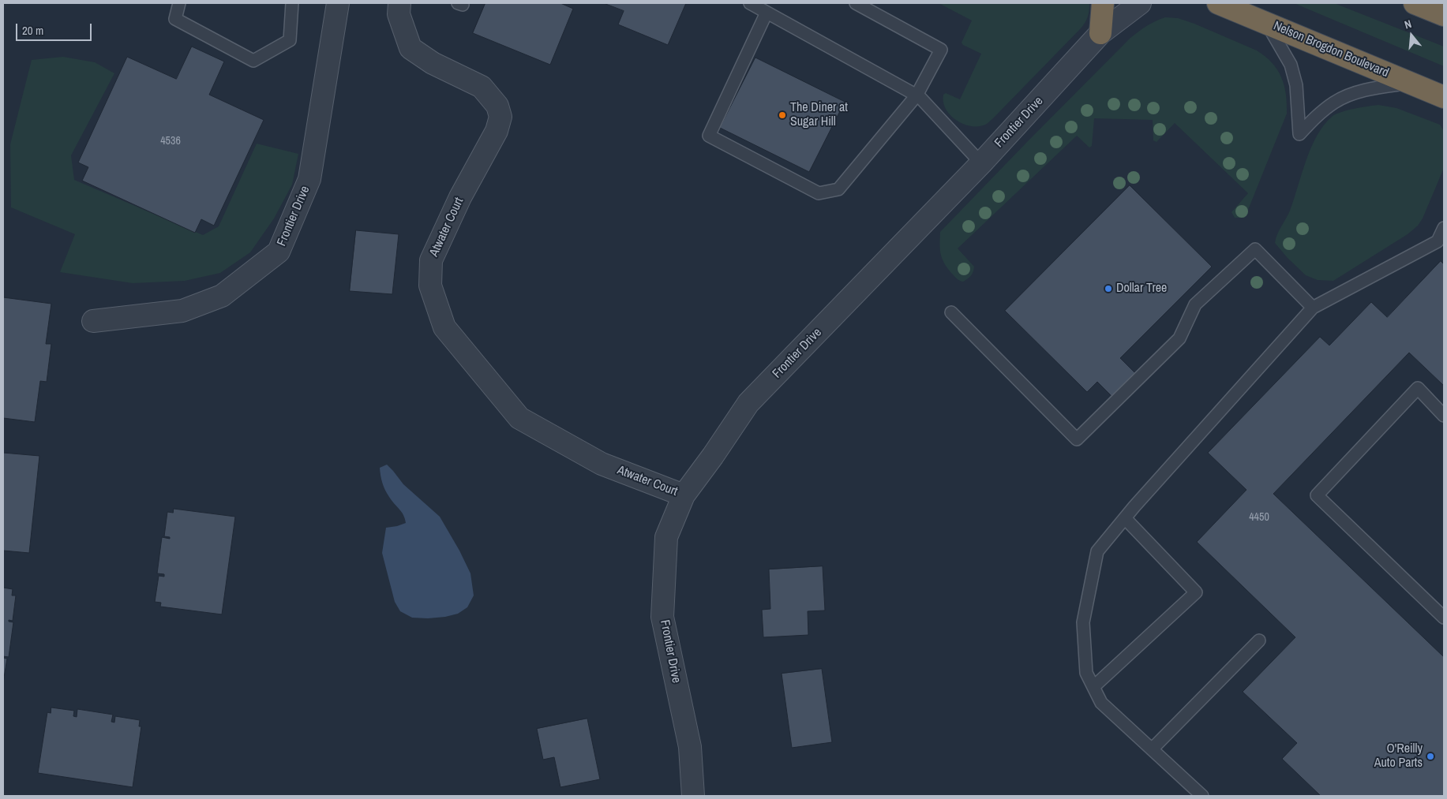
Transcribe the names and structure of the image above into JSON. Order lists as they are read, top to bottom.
{
  "streets": {
    "highway": ["Nelson Brogdon Boulevard"],
    "street": ["Frontier Drive", "Atwater Court"]
  },
  "crossings": [
    ["Frontier Drive", "Atwater Court"]
  ],
  "places": ["The Diner at Sugar Hill", "Dollar Tree", "O'Reilly Auto Parts"],
  "house_numbers": ["4536", "4450"],
  "scale_bar": "20 m",
  "north": "top"
}
